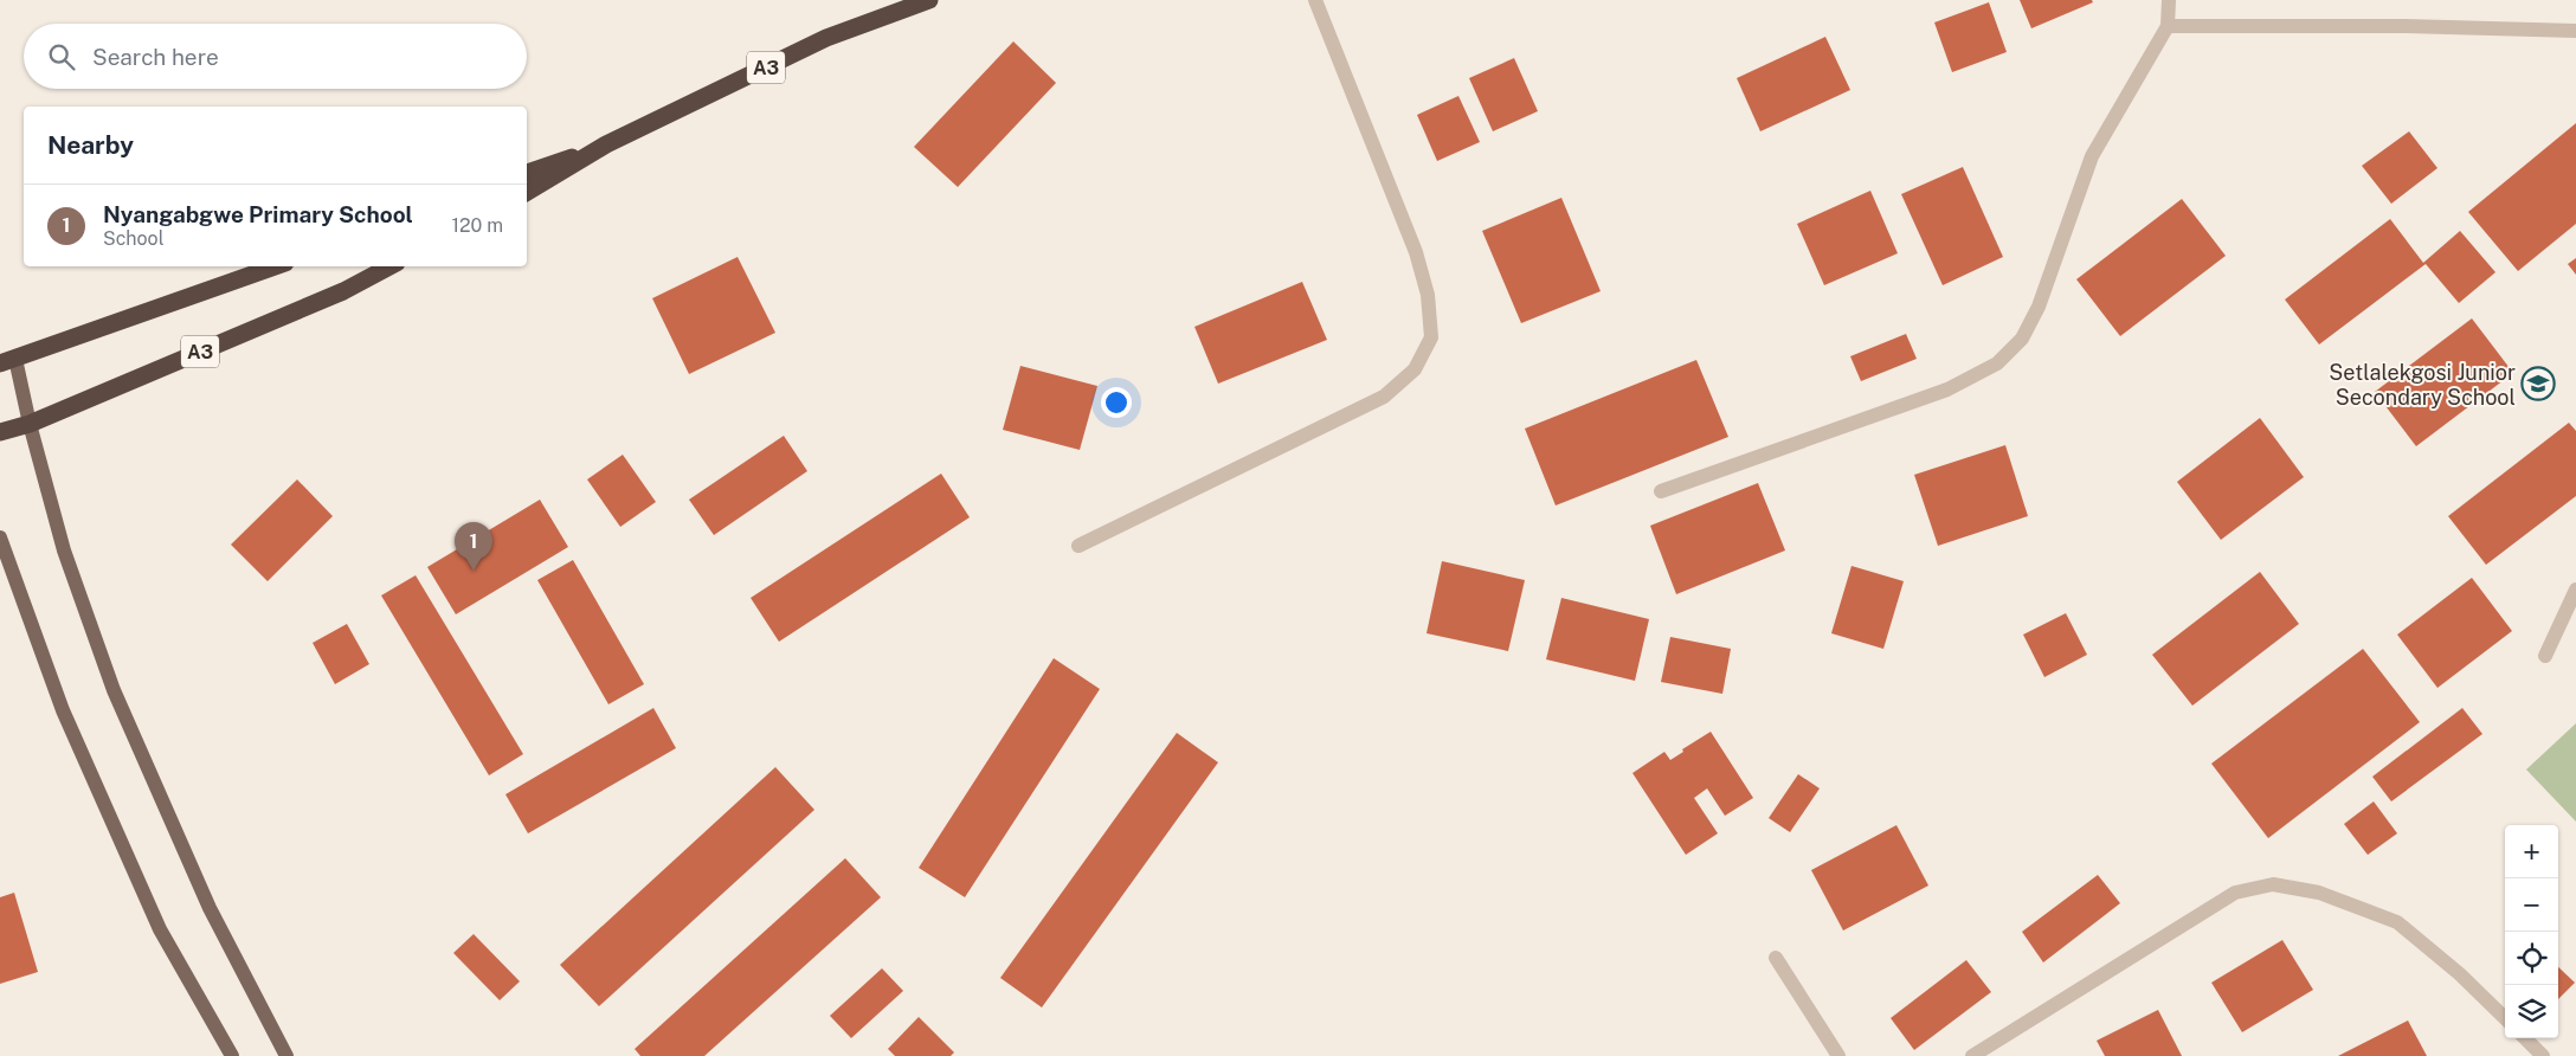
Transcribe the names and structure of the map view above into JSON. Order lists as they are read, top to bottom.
{
  "streets": {
    "highway": ["A3"]
  },
  "places": {
    "school or university": ["Setlalekgosi Junior Secondary School"]
  },
  "page": {
    "search": "Search here",
    "heading": "Nearby",
    "list": [
      {
        "mark": "1",
        "name": "Nyangabgwe Primary School",
        "note": "School",
        "value": "120 m"
      }
    ],
    "pins": "1",
    "map_buttons": ["+", "−"]
  }
}
